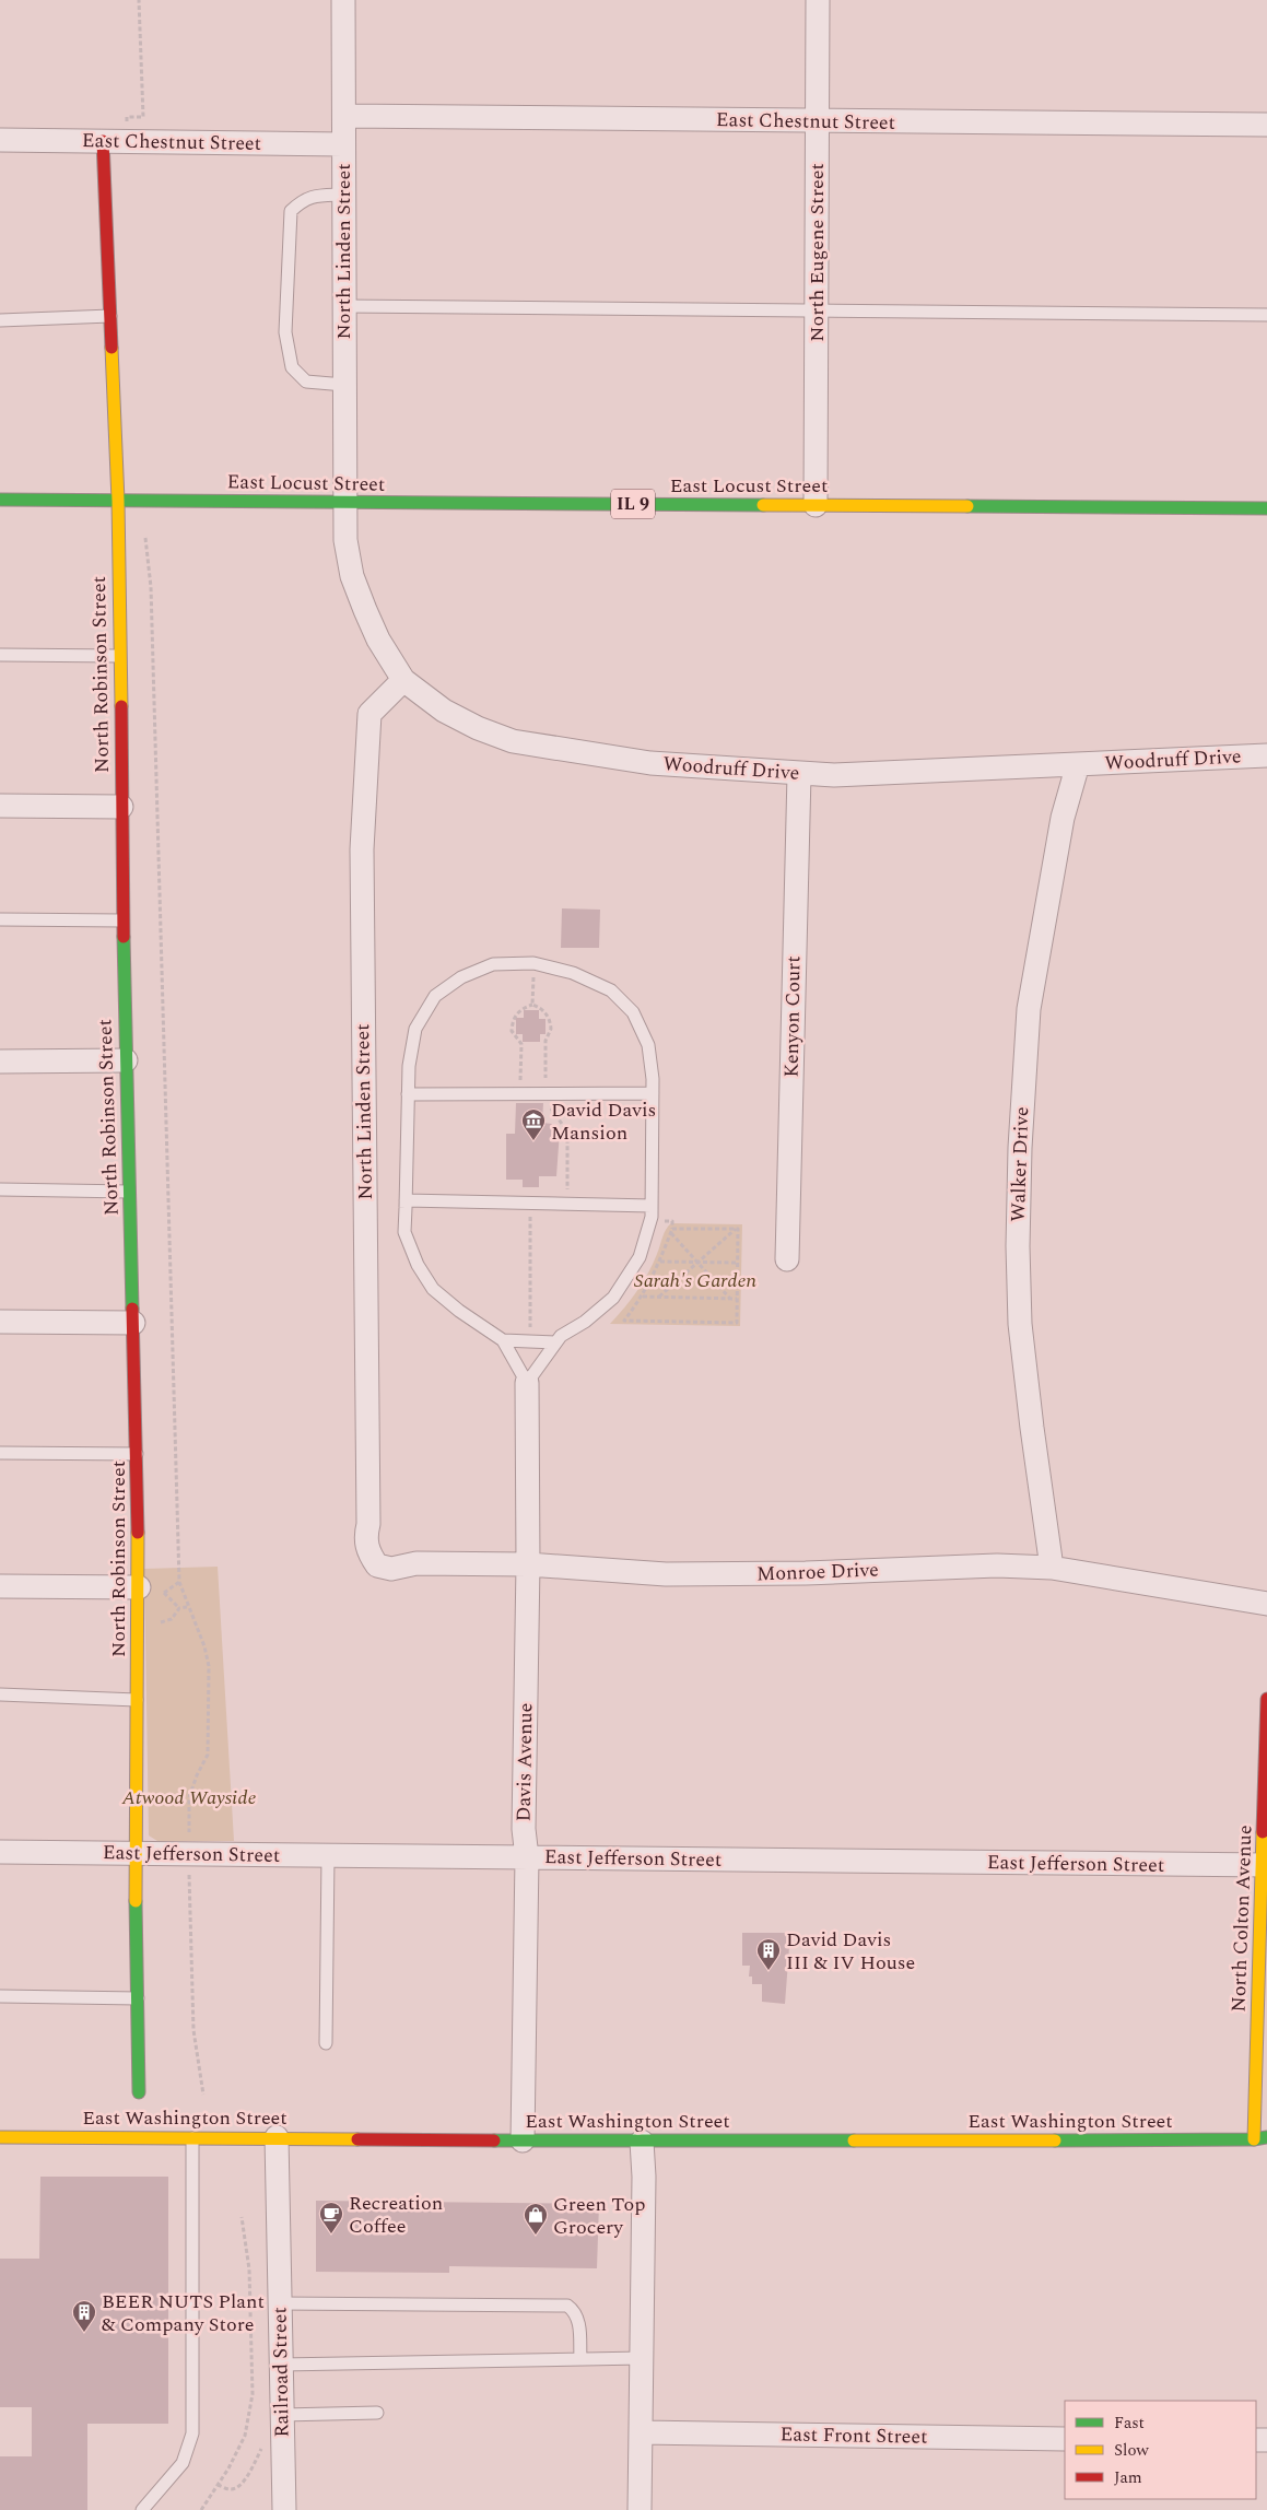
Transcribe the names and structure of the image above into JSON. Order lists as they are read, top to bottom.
{
  "streets": {
    "main road": [
      "East Locust Street",
      "IL 9",
      "North Robinson Street",
      "North Colton Avenue",
      "East Washington Street"
    ],
    "street": [
      "East Chestnut Street",
      "North Linden Street",
      "North Eugene Street",
      "Woodruff Drive",
      "Kenyon Court",
      "Walker Drive",
      "Monroe Drive",
      "Davis Avenue",
      "East Jefferson Street",
      "Railroad Street",
      "East Front Street"
    ]
  },
  "crossings": [
    ["East Chestnut Street", "North Linden Street"],
    ["East Chestnut Street", "North Eugene Street"],
    ["East Chestnut Street", "North Robinson Street"],
    ["North Linden Street", "East Locust Street"],
    ["North Linden Street", "Woodruff Drive"],
    ["North Linden Street", "Monroe Drive"],
    ["North Eugene Street", "East Locust Street"],
    ["East Locust Street", "North Robinson Street"],
    ["East Locust Street", "Woodruff Drive"],
    ["North Robinson Street", "East Jefferson Street"],
    ["Woodruff Drive", "Kenyon Court"],
    ["Woodruff Drive", "Walker Drive"],
    ["Walker Drive", "Monroe Drive"],
    ["Monroe Drive", "Davis Avenue"],
    ["Davis Avenue", "East Jefferson Street"],
    ["Davis Avenue", "East Washington Street"],
    ["East Jefferson Street", "North Colton Avenue"],
    ["North Colton Avenue", "East Washington Street"],
    ["East Washington Street", "Railroad Street"]
  ],
  "parks": ["Sarah's Garden", "Atwood Wayside"],
  "places": {
    "museum": ["David Davis Mansion"],
    "building": ["David Davis III & IV House", "BEER NUTS Plant & Company Store"],
    "cafe": ["Recreation Coffee"],
    "shop": ["Green Top Grocery"]
  },
  "legend": ["Fast", "Slow", "Jam"]
}
